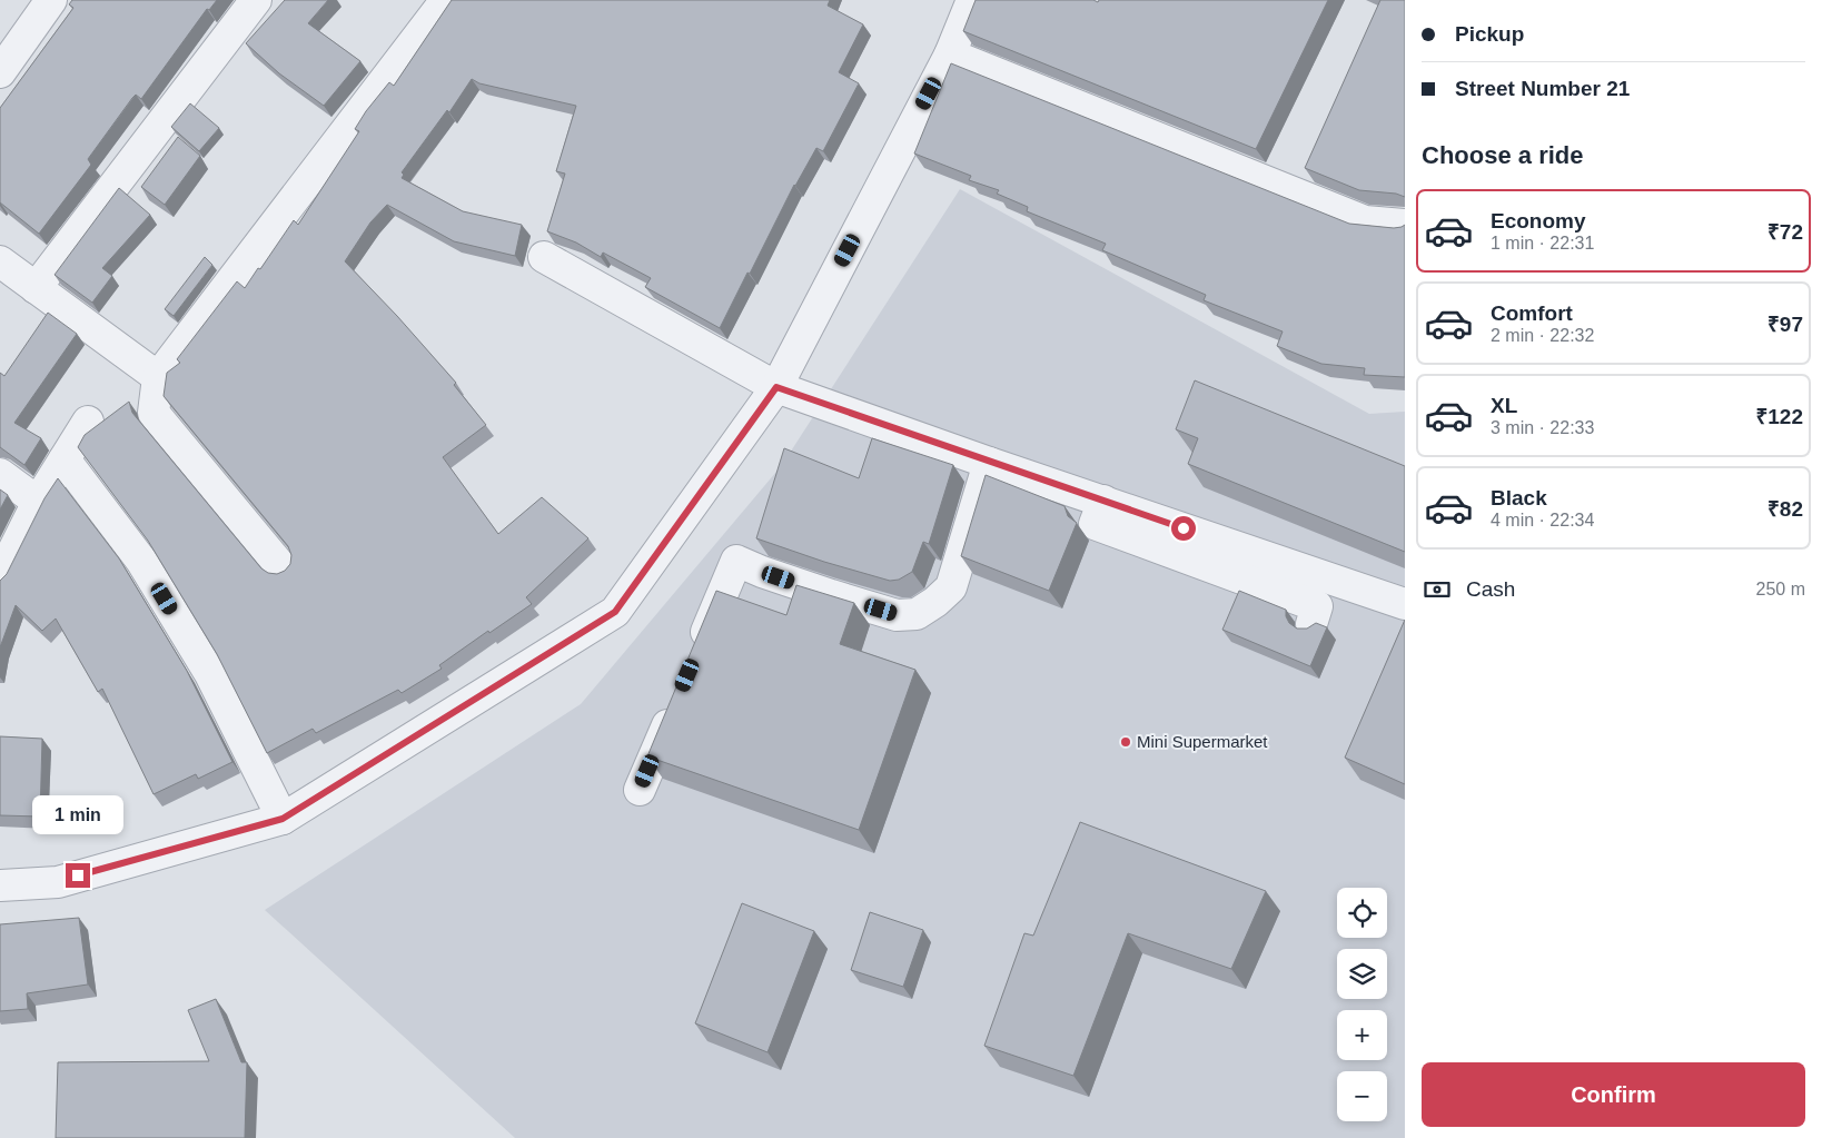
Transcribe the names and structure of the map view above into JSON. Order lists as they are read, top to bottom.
{
  "places": ["Mini Supermarket"],
  "page": {
    "banner": ["Pickup", "Street Number 21"],
    "heading": "Choose a ride",
    "list": [
      {
        "name": "Economy",
        "note": "1 min · 22:31",
        "value": "₹72"
      },
      {
        "name": "Comfort",
        "note": "2 min · 22:32",
        "value": "₹97"
      },
      {
        "name": "XL",
        "note": "3 min · 22:33",
        "value": "₹122"
      },
      {
        "name": "Black",
        "note": "4 min · 22:34",
        "value": "₹82"
      }
    ],
    "pay": ["Cash", "250 m"],
    "bubble": "1 min",
    "map_buttons": ["+", "−"],
    "buttons": "Confirm"
  }
}
